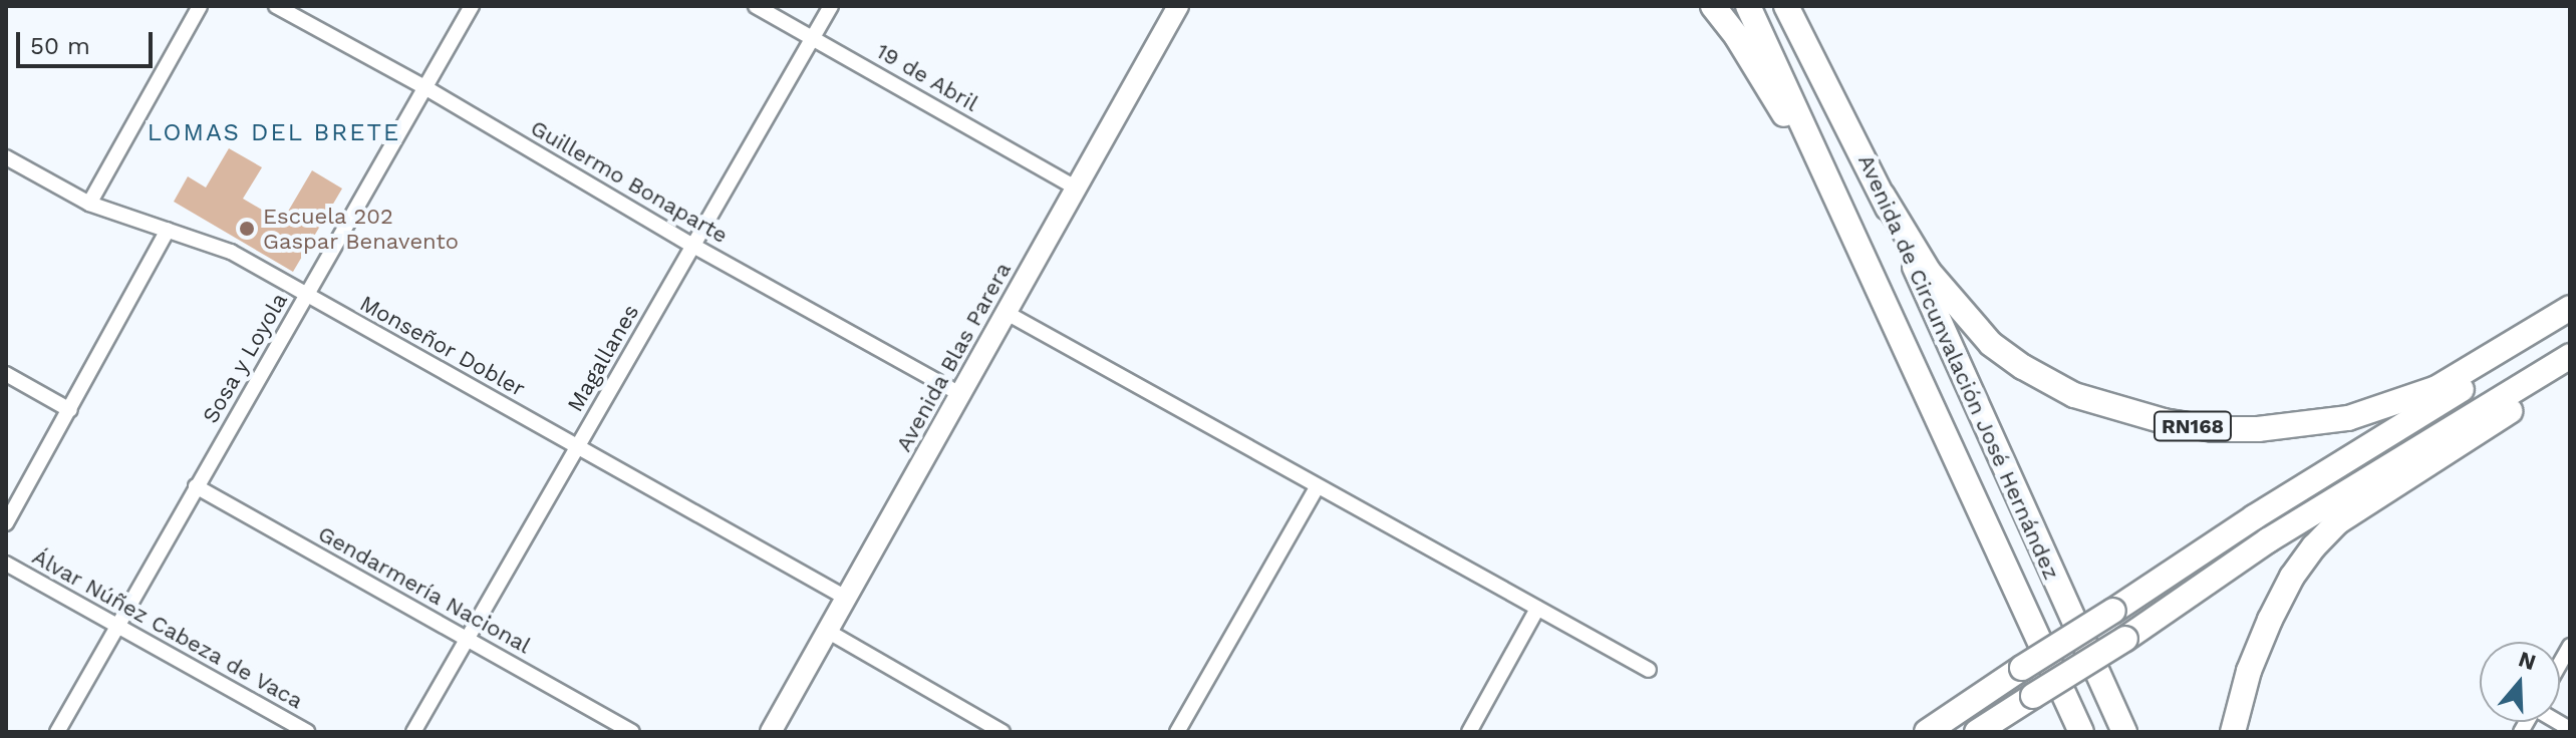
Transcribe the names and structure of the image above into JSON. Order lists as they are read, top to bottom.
{
  "streets": {
    "highway": ["Avenida de Circunvalación José Hernández", "RN168"],
    "main road": ["Avenida Blas Parera"],
    "street": [
      "19 de Abril",
      "Guillermo Bonaparte",
      "Monseñor Dobler",
      "Sosa y Loyola",
      "Magallanes",
      "Gendarmería Nacional",
      "Álvar Núñez Cabeza de Vaca"
    ]
  },
  "crossings": [
    ["19 de Abril", "Avenida Blas Parera"],
    ["19 de Abril", "Magallanes"],
    ["Guillermo Bonaparte", "Avenida Blas Parera"],
    ["Guillermo Bonaparte", "Sosa y Loyola"],
    ["Guillermo Bonaparte", "Magallanes"],
    ["Monseñor Dobler", "Avenida Blas Parera"],
    ["Monseñor Dobler", "Sosa y Loyola"],
    ["Monseñor Dobler", "Magallanes"],
    ["Sosa y Loyola", "Gendarmería Nacional"],
    ["Sosa y Loyola", "Álvar Núñez Cabeza de Vaca"],
    ["Magallanes", "Gendarmería Nacional"],
    ["Avenida de Circunvalación José Hernández", "RN168"]
  ],
  "districts": ["LOMAS DEL BRETE"],
  "places": ["Escuela 202 Gaspar Benavento"],
  "scale_bar": "50 m",
  "north": "top"
}
